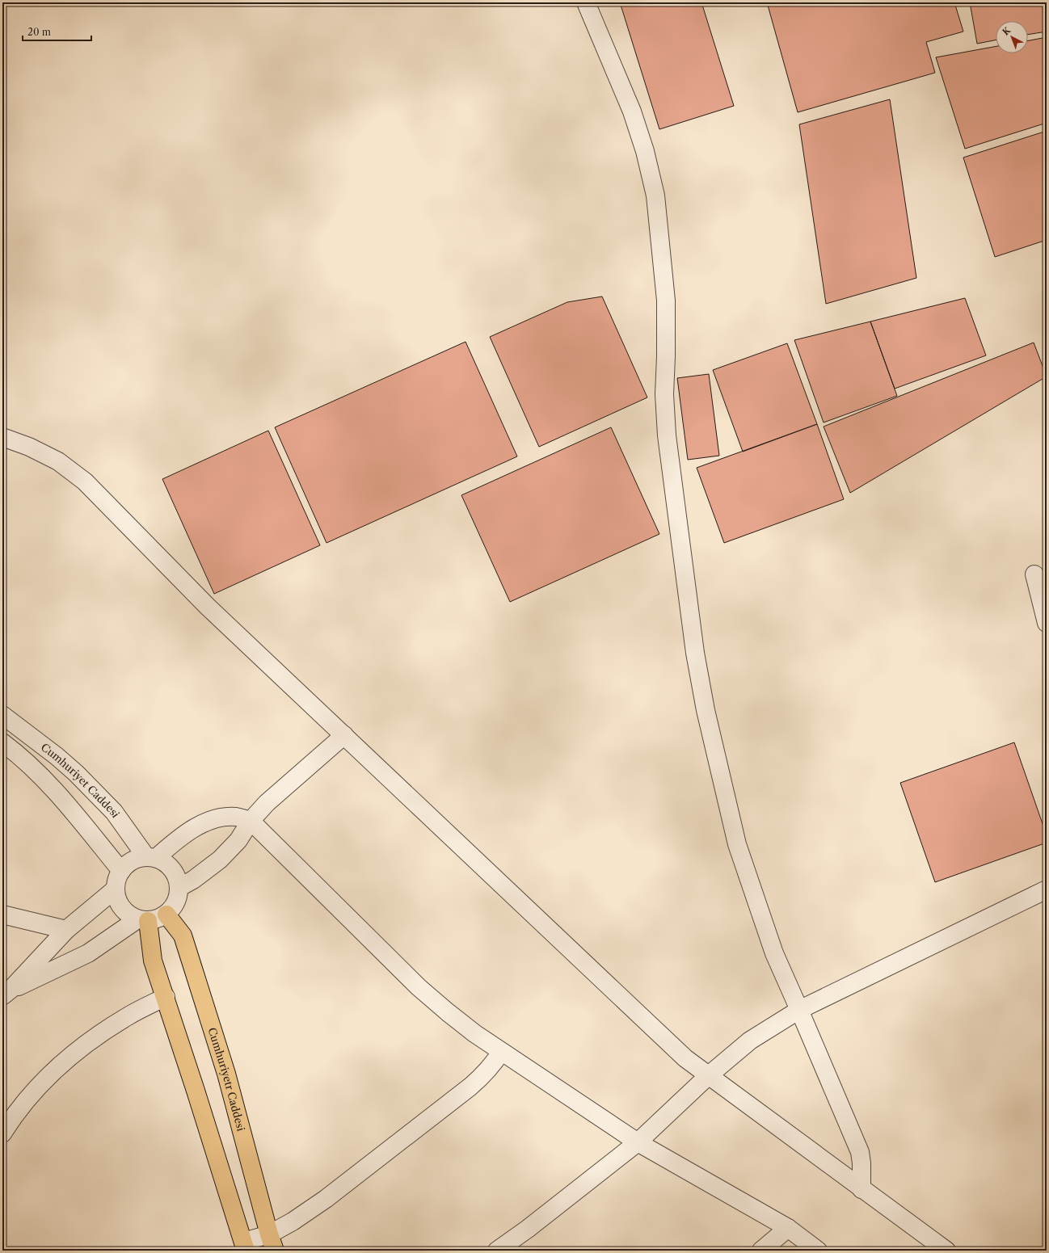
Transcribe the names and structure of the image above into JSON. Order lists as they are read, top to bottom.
{
  "streets": {
    "main road": ["Cumhuriyetr Caddesi"],
    "street": ["Cumhuriyet Caddesi"]
  },
  "crossings": [
    ["Cumhuriyet Caddesi", "Cumhuriyetr Caddesi"]
  ],
  "scale_bar": "20 m",
  "north": "top left"
}
